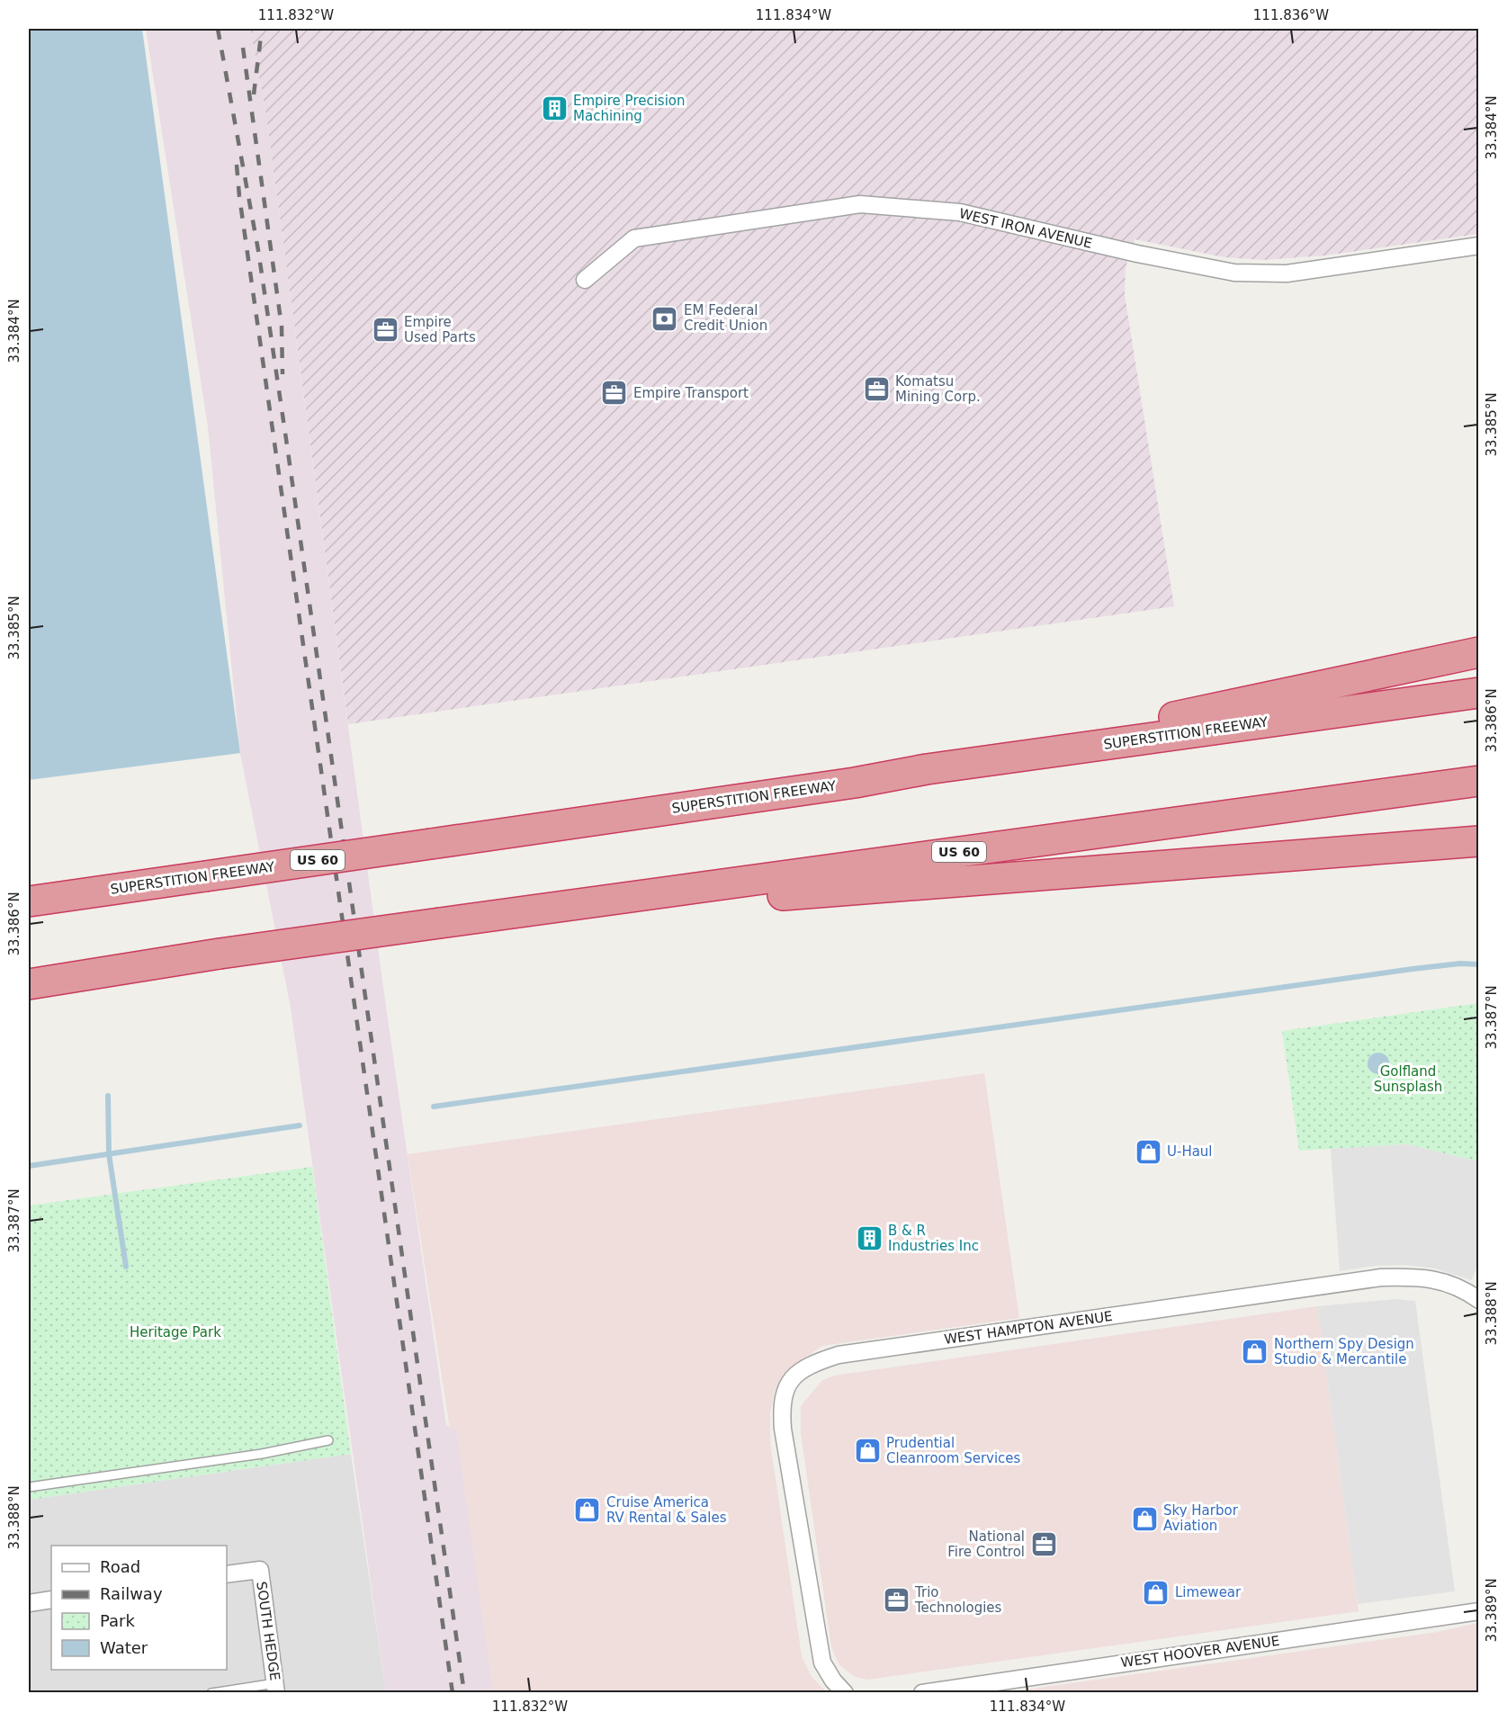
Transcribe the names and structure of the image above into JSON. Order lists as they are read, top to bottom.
{
  "streets": {
    "highway": ["SUPERSTITION FREEWAY", "US 60"],
    "street": [
      "WEST IRON AVENUE",
      "WEST HAMPTON AVENUE",
      "SOUTH HEDGE",
      "WEST HOOVER AVENUE"
    ]
  },
  "parks": ["Golfland Sunsplash", "Heritage Park"],
  "places": {
    "building": ["Empire Precision Machining", "B & R Industries Inc"],
    "bank": ["EM Federal Credit Union"],
    "office": [
      "Empire Used Parts",
      "Komatsu Mining Corp.",
      "Empire Transport",
      "National Fire Control",
      "Trio Technologies"
    ],
    "shop": [
      "U-Haul",
      "Northern Spy Design Studio & Mercantile",
      "Prudential Cleanroom Services",
      "Cruise America RV Rental & Sales",
      "Sky Harbor Aviation",
      "Limewear"
    ]
  },
  "legend": [
    "Road",
    "Railway",
    "Park",
    "Water"
  ],
  "coordinates": [
    "111.832°W",
    "111.834°W",
    "111.836°W",
    "33.384°N",
    "33.385°N",
    "33.386°N",
    "33.387°N",
    "33.388°N",
    "33.389°N"
  ]
}
